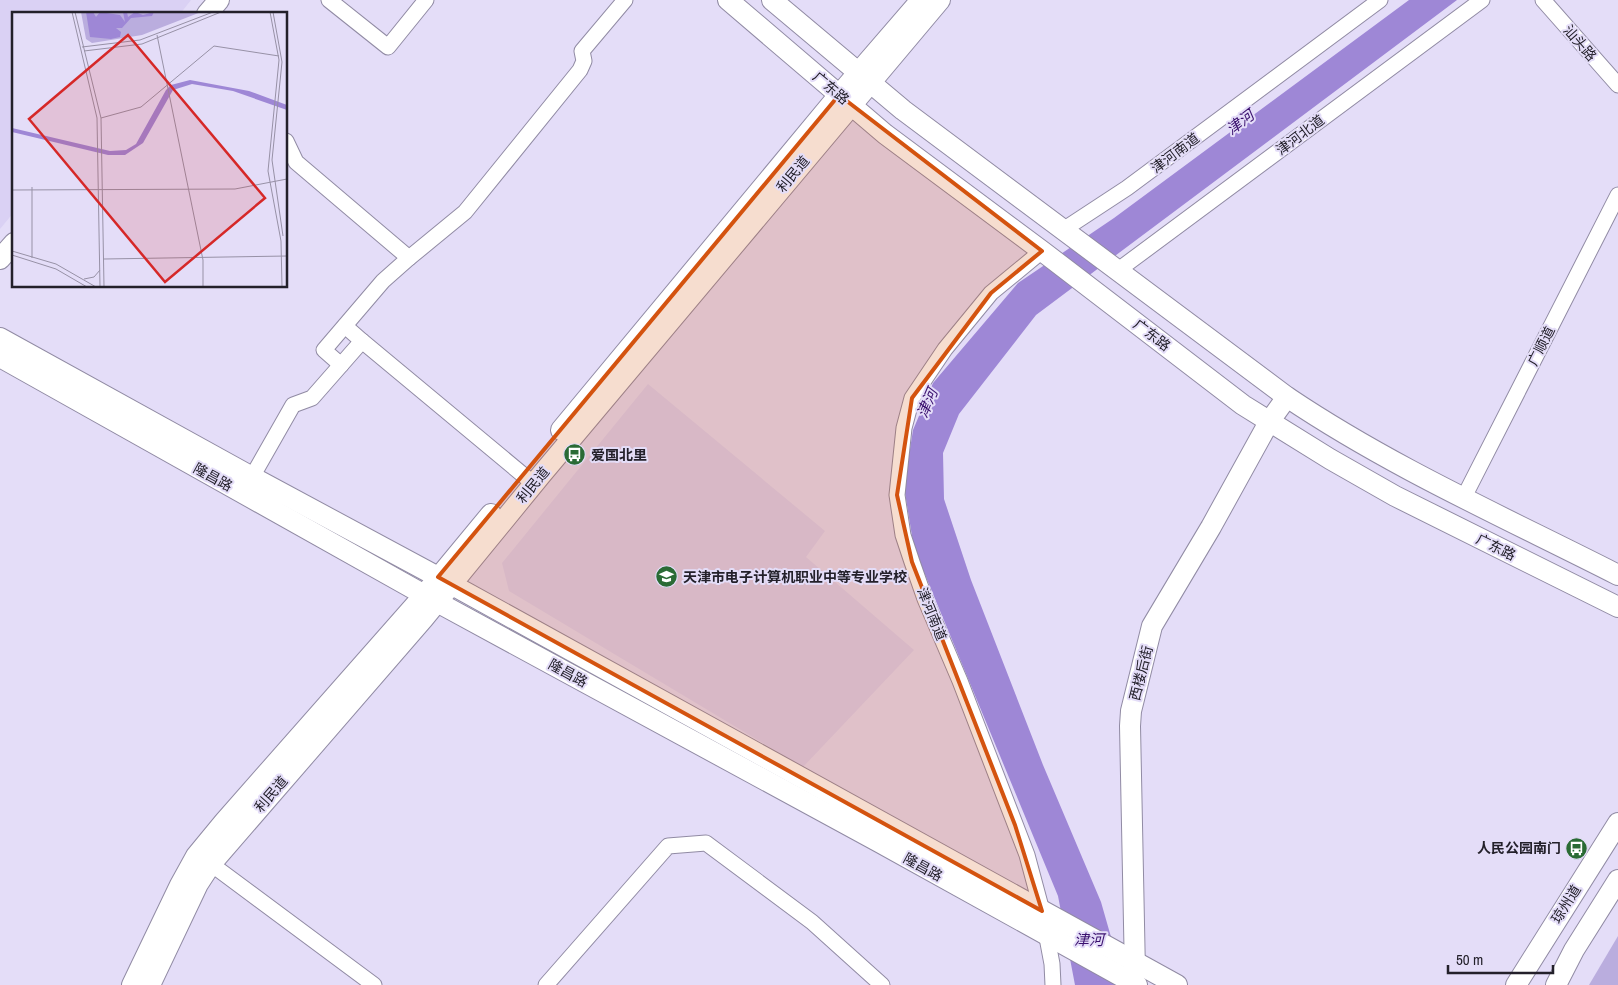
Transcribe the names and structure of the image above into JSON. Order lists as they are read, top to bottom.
{
  "streets": {
    "main road": [
      "广东路",
      "利民道",
      "隆昌路",
      "西楼后街",
      "琼州道"
    ],
    "street": [
      "汕头路",
      "津河北道",
      "津河南道",
      "广顺道"
    ]
  },
  "crossings": [
    ["广东路", "津河南道"],
    ["广东路", "利民道"],
    ["广东路", "西楼后街"],
    ["津河南道", "隆昌路"],
    ["利民道", "隆昌路"],
    ["隆昌路", "西楼后街"]
  ],
  "water": ["津河"],
  "places": {
    "bus stop": ["爱国北里", "人民公园南门"],
    "school or university": ["天津市电子计算机职业中等专业学校"]
  },
  "scale_bar": "50 m"
}
